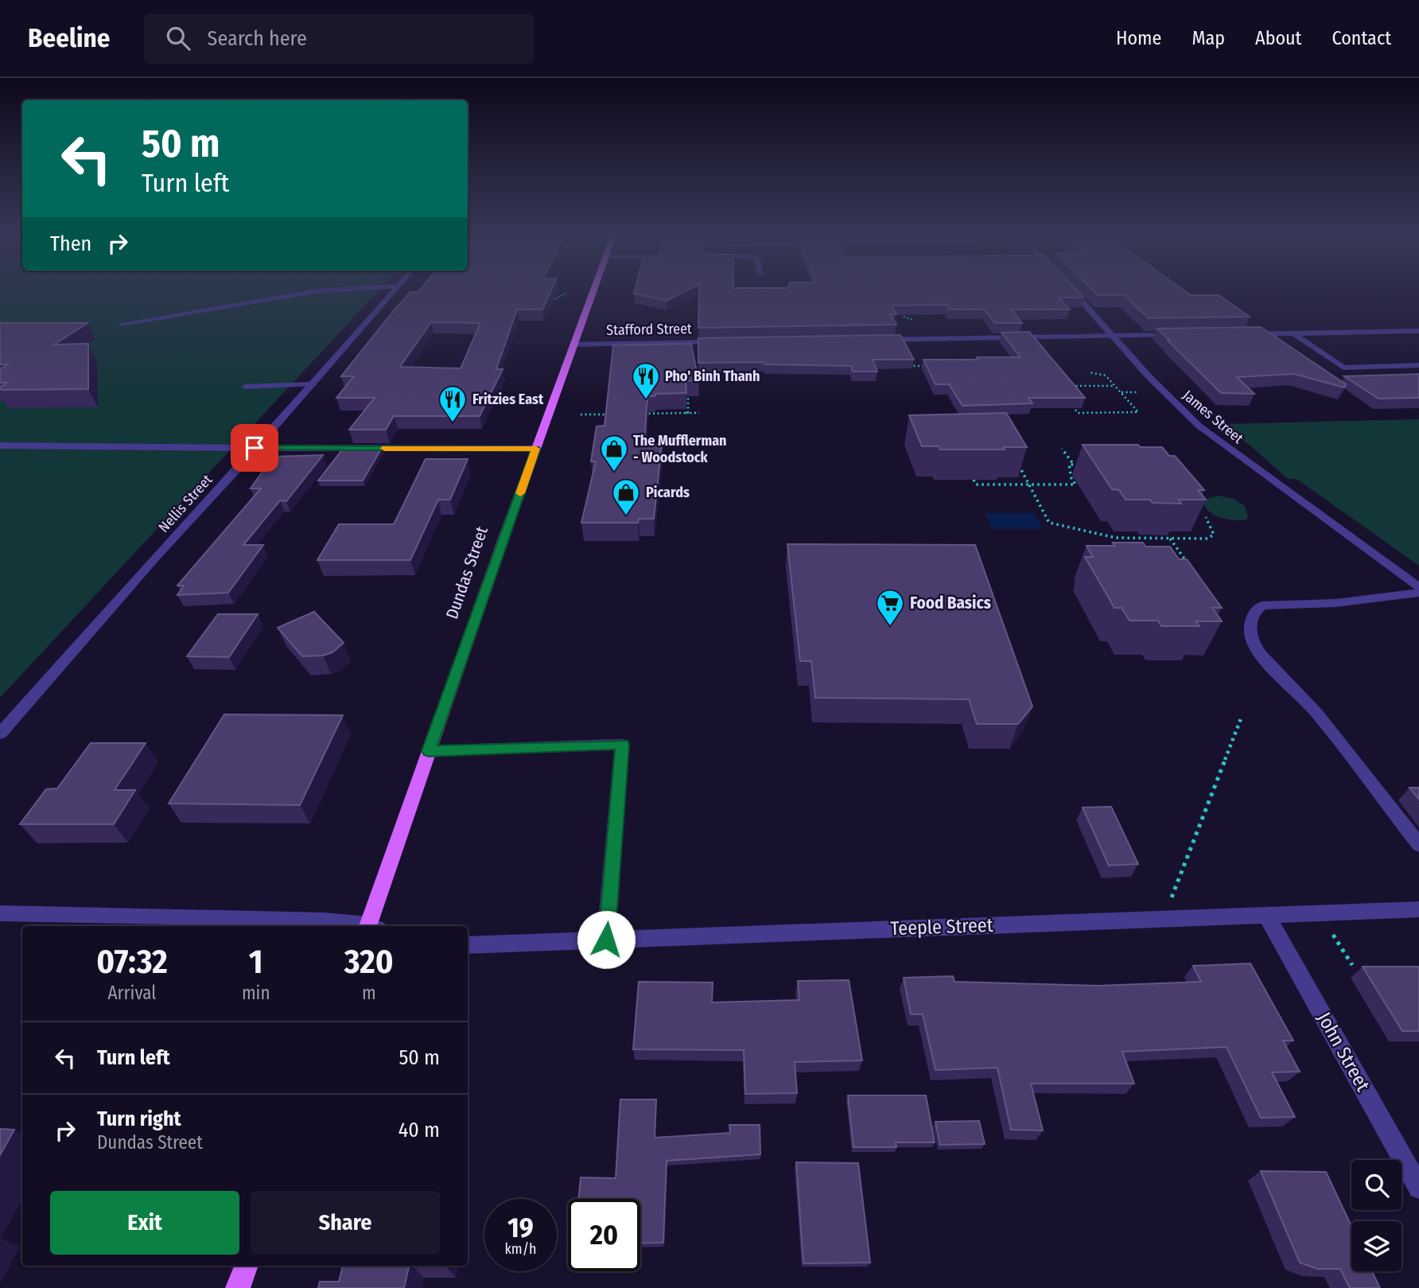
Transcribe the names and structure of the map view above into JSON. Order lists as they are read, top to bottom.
{
  "streets": {
    "main road": ["Dundas Street"],
    "street": [
      "Stafford Street",
      "James Street",
      "Nellis Street",
      "Teeple Street",
      "John Street"
    ]
  },
  "crossings": [
    ["Stafford Street", "Dundas Street"],
    ["Teeple Street", "John Street"]
  ],
  "places": {
    "restaurant": ["Pho' Binh Thanh", "Fritzies East"],
    "shop": ["The Mufflerman - Woodstock", "Picards"],
    "supermarket": ["Food Basics"]
  },
  "page": {
    "header": "Beeline",
    "search": "Search here",
    "nav": [
      "Home",
      "Map",
      "About",
      "Contact"
    ],
    "turn": ["50 m", "Turn left"],
    "then": "Then",
    "eta": [
      "07:32",
      "Arrival",
      "1",
      "min",
      "320",
      "m"
    ],
    "list": [
      {
        "name": "Turn left",
        "value": "50 m"
      },
      {
        "name": "Turn right",
        "note": "Dundas Street",
        "value": "40 m"
      }
    ],
    "buttons": ["Exit", "Share"],
    "speed": "19 km/h",
    "limit": "20"
  }
}
